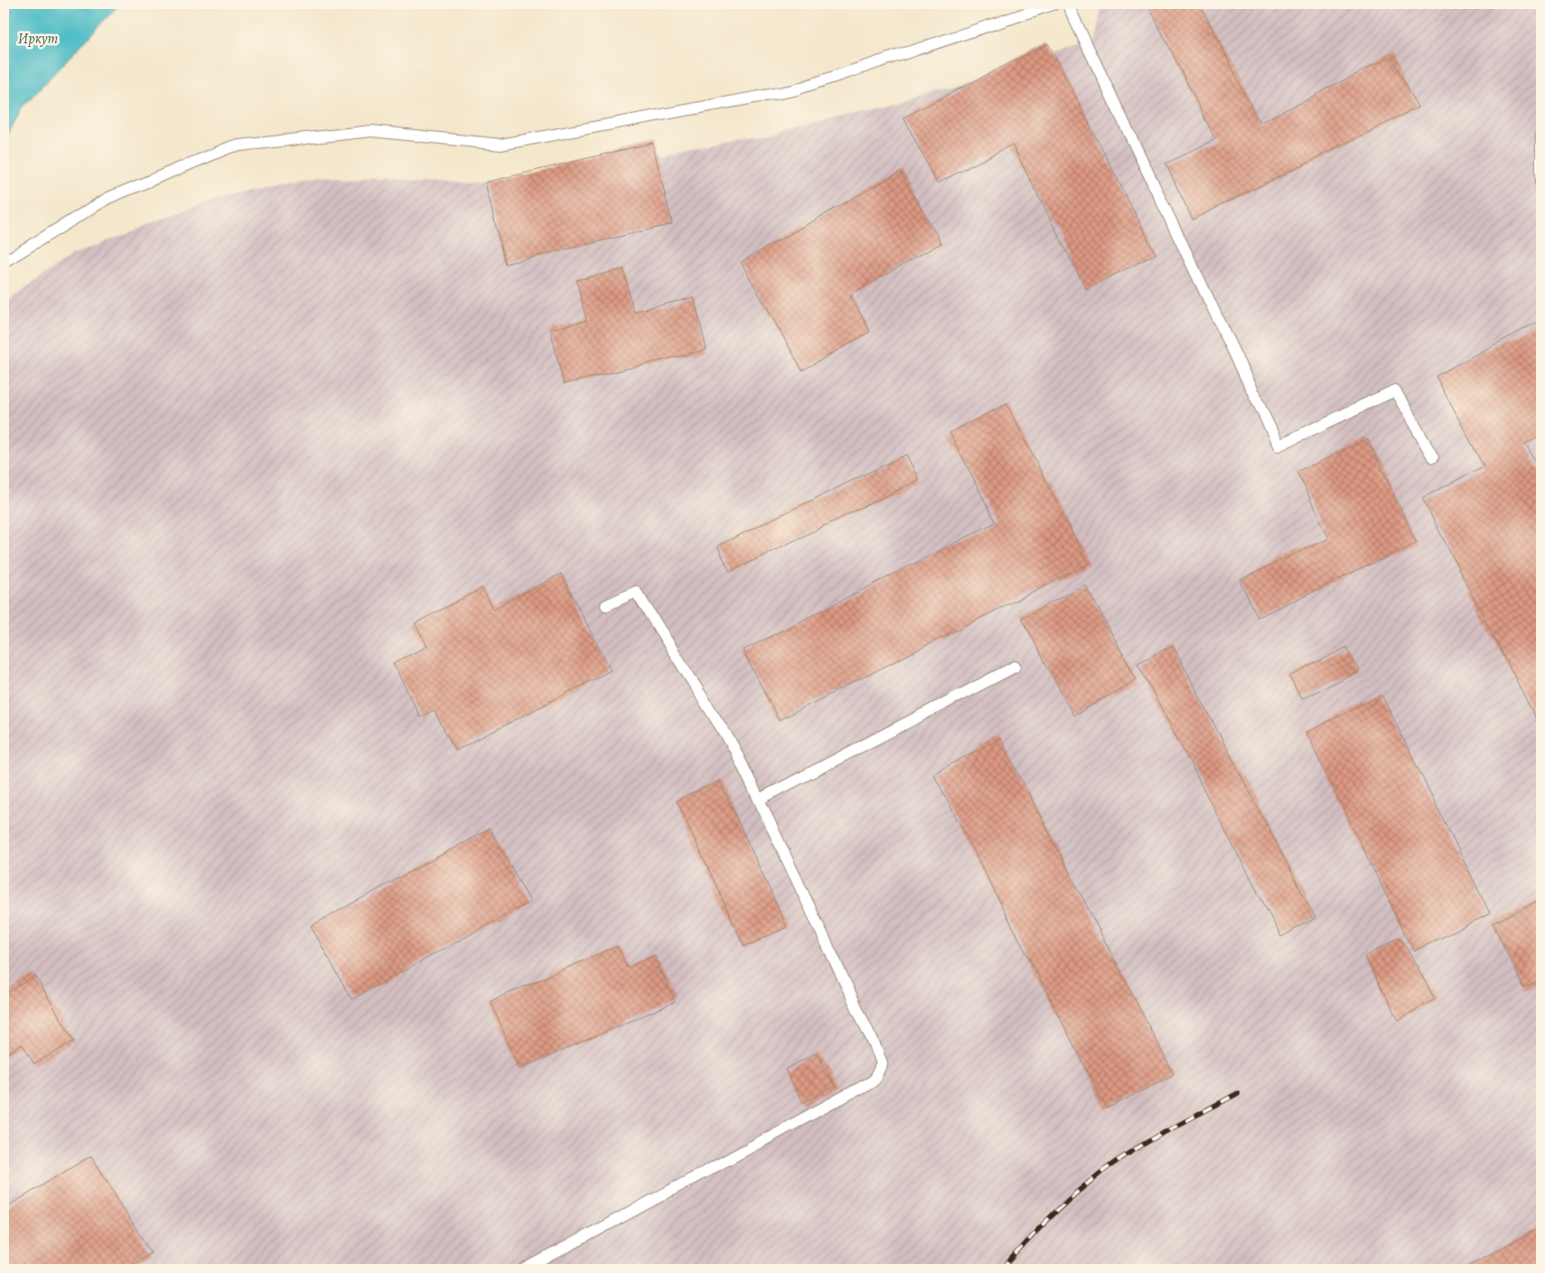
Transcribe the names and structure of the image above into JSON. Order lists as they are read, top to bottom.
{
  "water": ["Иркут"]
}
